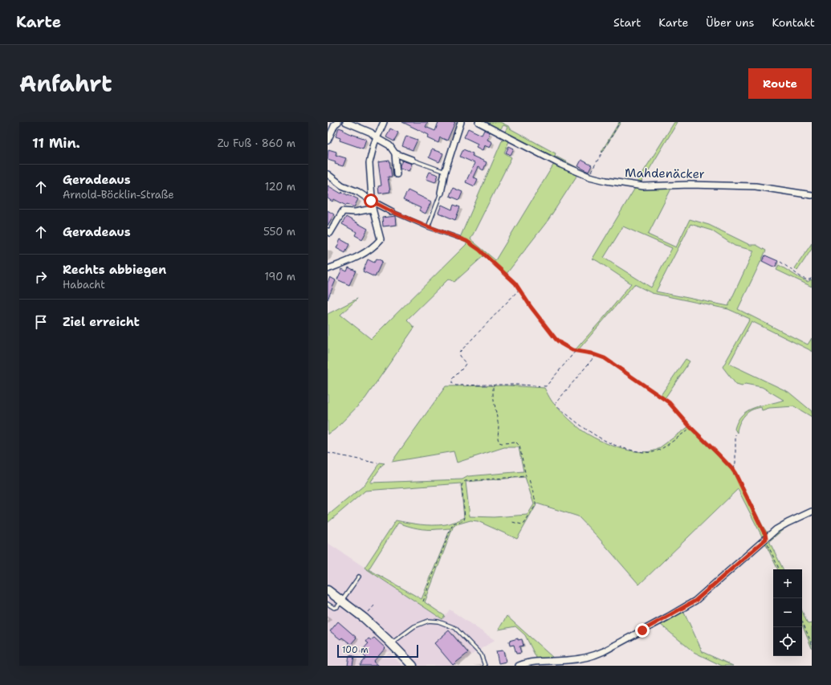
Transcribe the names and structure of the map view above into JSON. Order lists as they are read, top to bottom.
{
  "streets": {
    "street": ["Mahdenäcker"]
  },
  "scale_bar": "100 m",
  "page": {
    "header": "Karte",
    "nav": [
      "Start",
      "Karte",
      "Über uns",
      "Kontakt"
    ],
    "title": "Anfahrt",
    "buttons": "Route",
    "heading": ["11 Min.", "Zu Fuß · 860 m"],
    "list": [
      ["Geradeaus", "Arnold-Böcklin-Straße", "120 m"],
      ["Geradeaus", "550 m"],
      ["Rechts abbiegen", "Habacht", "190 m"],
      "Ziel erreicht"
    ],
    "map_buttons": ["+", "−"],
    "scale": "100 m"
  }
}
